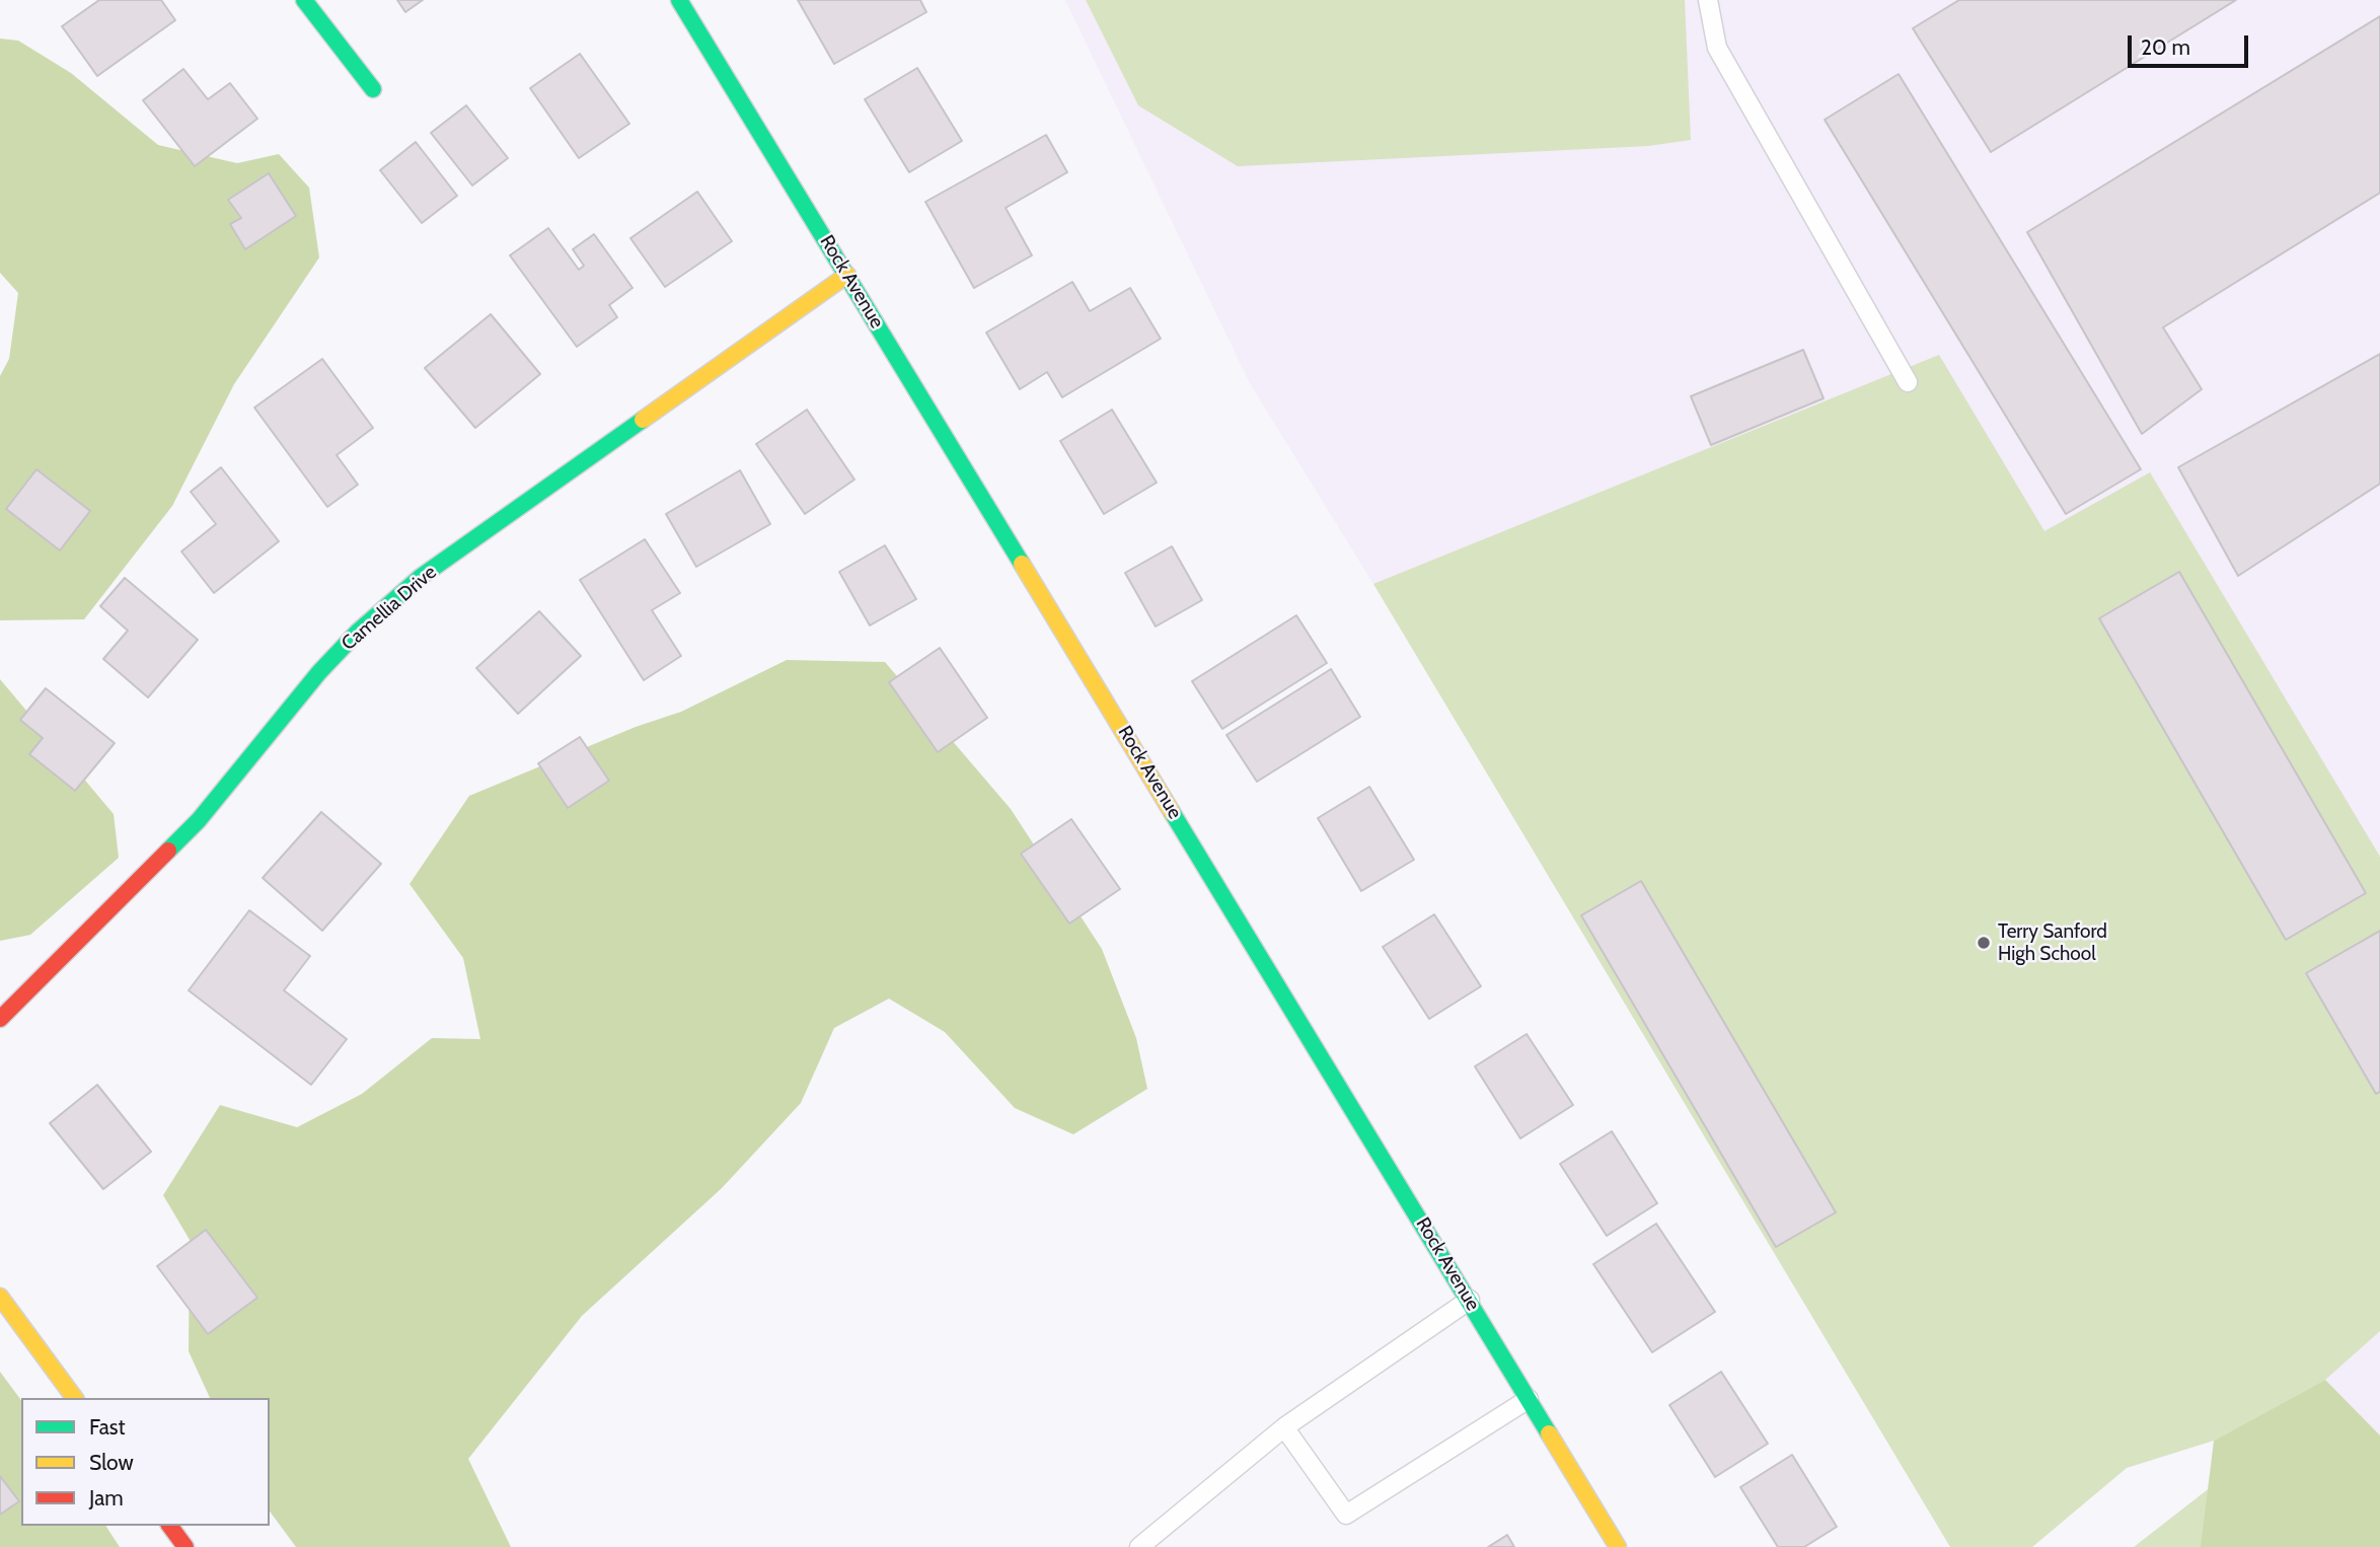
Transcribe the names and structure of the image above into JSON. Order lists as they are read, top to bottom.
{
  "streets": {
    "street": ["Rock Avenue", "Camellia Drive"]
  },
  "crossings": [
    ["Rock Avenue", "Camellia Drive"]
  ],
  "places": ["Terry Sanford High School"],
  "legend": ["Fast", "Slow", "Jam"],
  "scale_bar": "20 m"
}
